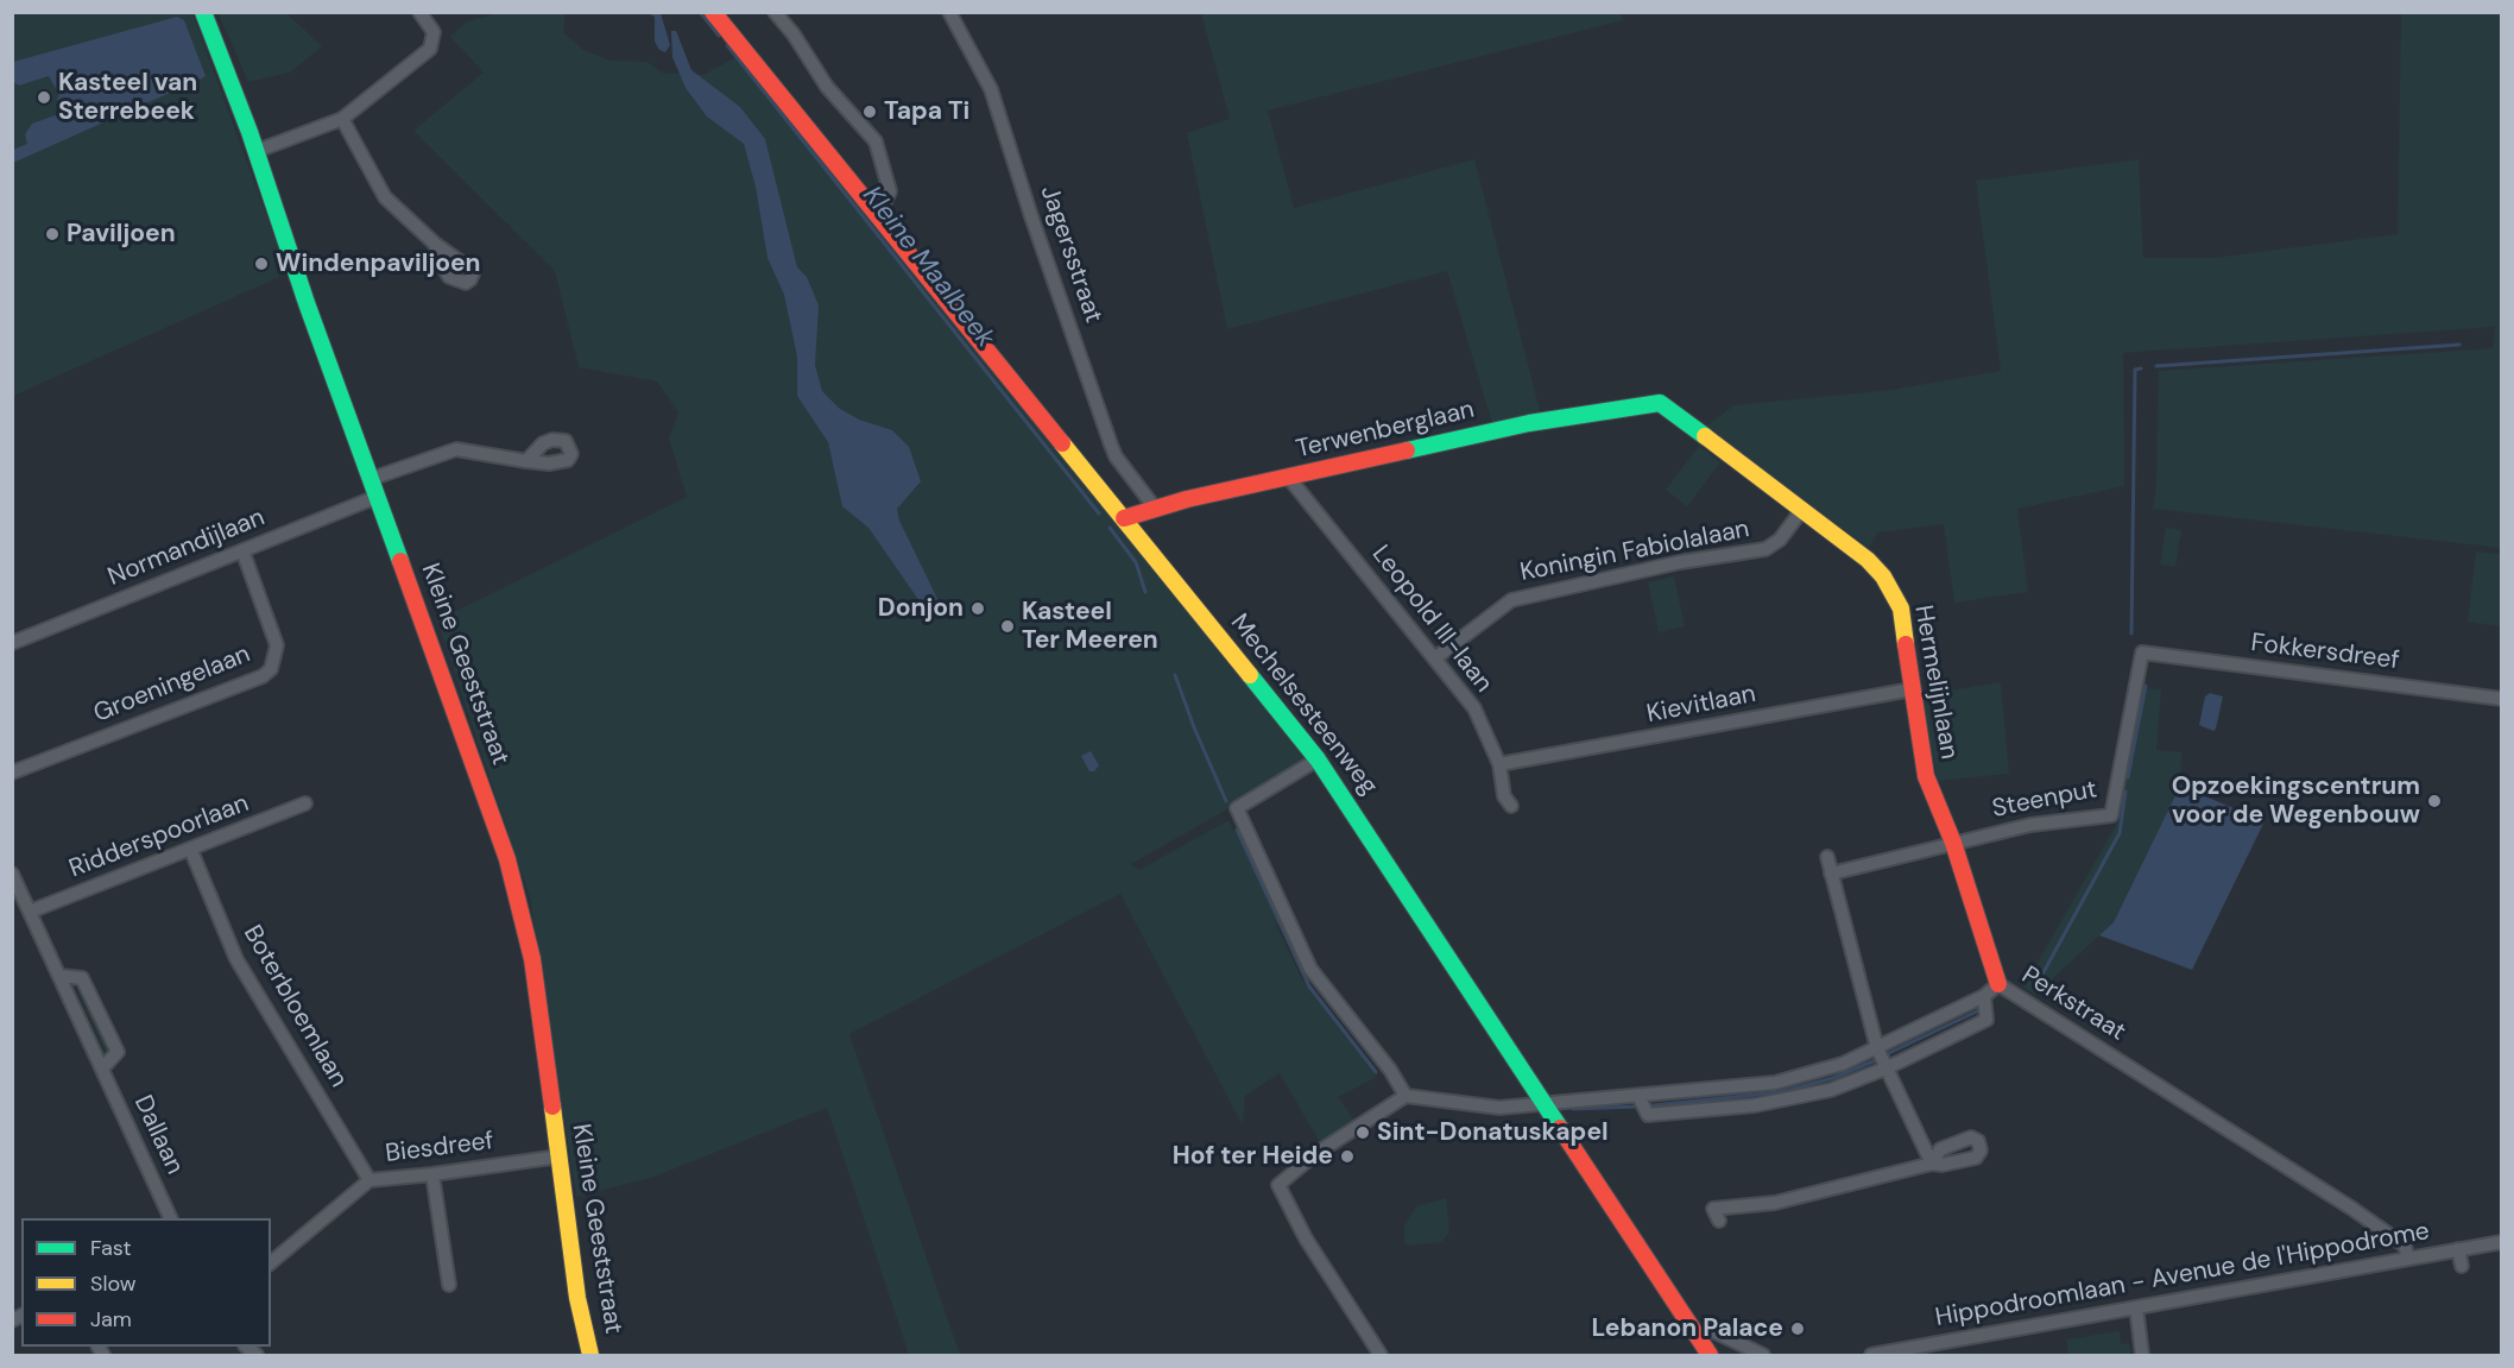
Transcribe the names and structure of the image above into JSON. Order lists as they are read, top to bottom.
{
  "streets": {
    "street": [
      "Jagersstraat",
      "Terwenberglaan",
      "Normandijlaan",
      "Koningin Fabiolalaan",
      "Leopold III-laan",
      "Fokkersdreef",
      "Kleine Geeststraat",
      "Hermelijnlaan",
      "Groeningelaan",
      "Mechelsesteenweg",
      "Kievitlaan",
      "Steenput",
      "Ridderspoorlaan",
      "Perkstraat",
      "Boterbloemlaan",
      "Dallaan",
      "Biesdreef",
      "Hippodroomlaan - Avenue de l'Hippodrome"
    ]
  },
  "crossings": [
    ["Jagersstraat", "Terwenberglaan"],
    ["Terwenberglaan", "Leopold III-laan"],
    ["Terwenberglaan", "Hermelijnlaan"],
    ["Terwenberglaan", "Mechelsesteenweg"],
    ["Normandijlaan", "Kleine Geeststraat"],
    ["Normandijlaan", "Groeningelaan"],
    ["Koningin Fabiolalaan", "Leopold III-laan"],
    ["Koningin Fabiolalaan", "Hermelijnlaan"],
    ["Leopold III-laan", "Kievitlaan"],
    ["Fokkersdreef", "Steenput"],
    ["Kleine Geeststraat", "Biesdreef"],
    ["Hermelijnlaan", "Kievitlaan"],
    ["Hermelijnlaan", "Steenput"],
    ["Hermelijnlaan", "Perkstraat"],
    ["Mechelsesteenweg", "Perkstraat"],
    ["Ridderspoorlaan", "Boterbloemlaan"],
    ["Ridderspoorlaan", "Dallaan"],
    ["Perkstraat", "Hippodroomlaan - Avenue de l'Hippodrome"],
    ["Boterbloemlaan", "Biesdreef"]
  ],
  "water": ["Kleine Maalbeek"],
  "places": [
    "Kasteel van Sterrebeek",
    "Tapa Ti",
    "Paviljoen",
    "Windenpaviljoen",
    "Donjon",
    "Kasteel Ter Meeren",
    "Opzoekingscentrum voor de Wegenbouw",
    "Sint-Donatuskapel",
    "Hof ter Heide",
    "Lebanon Palace"
  ],
  "legend": ["Fast", "Slow", "Jam"]
}
